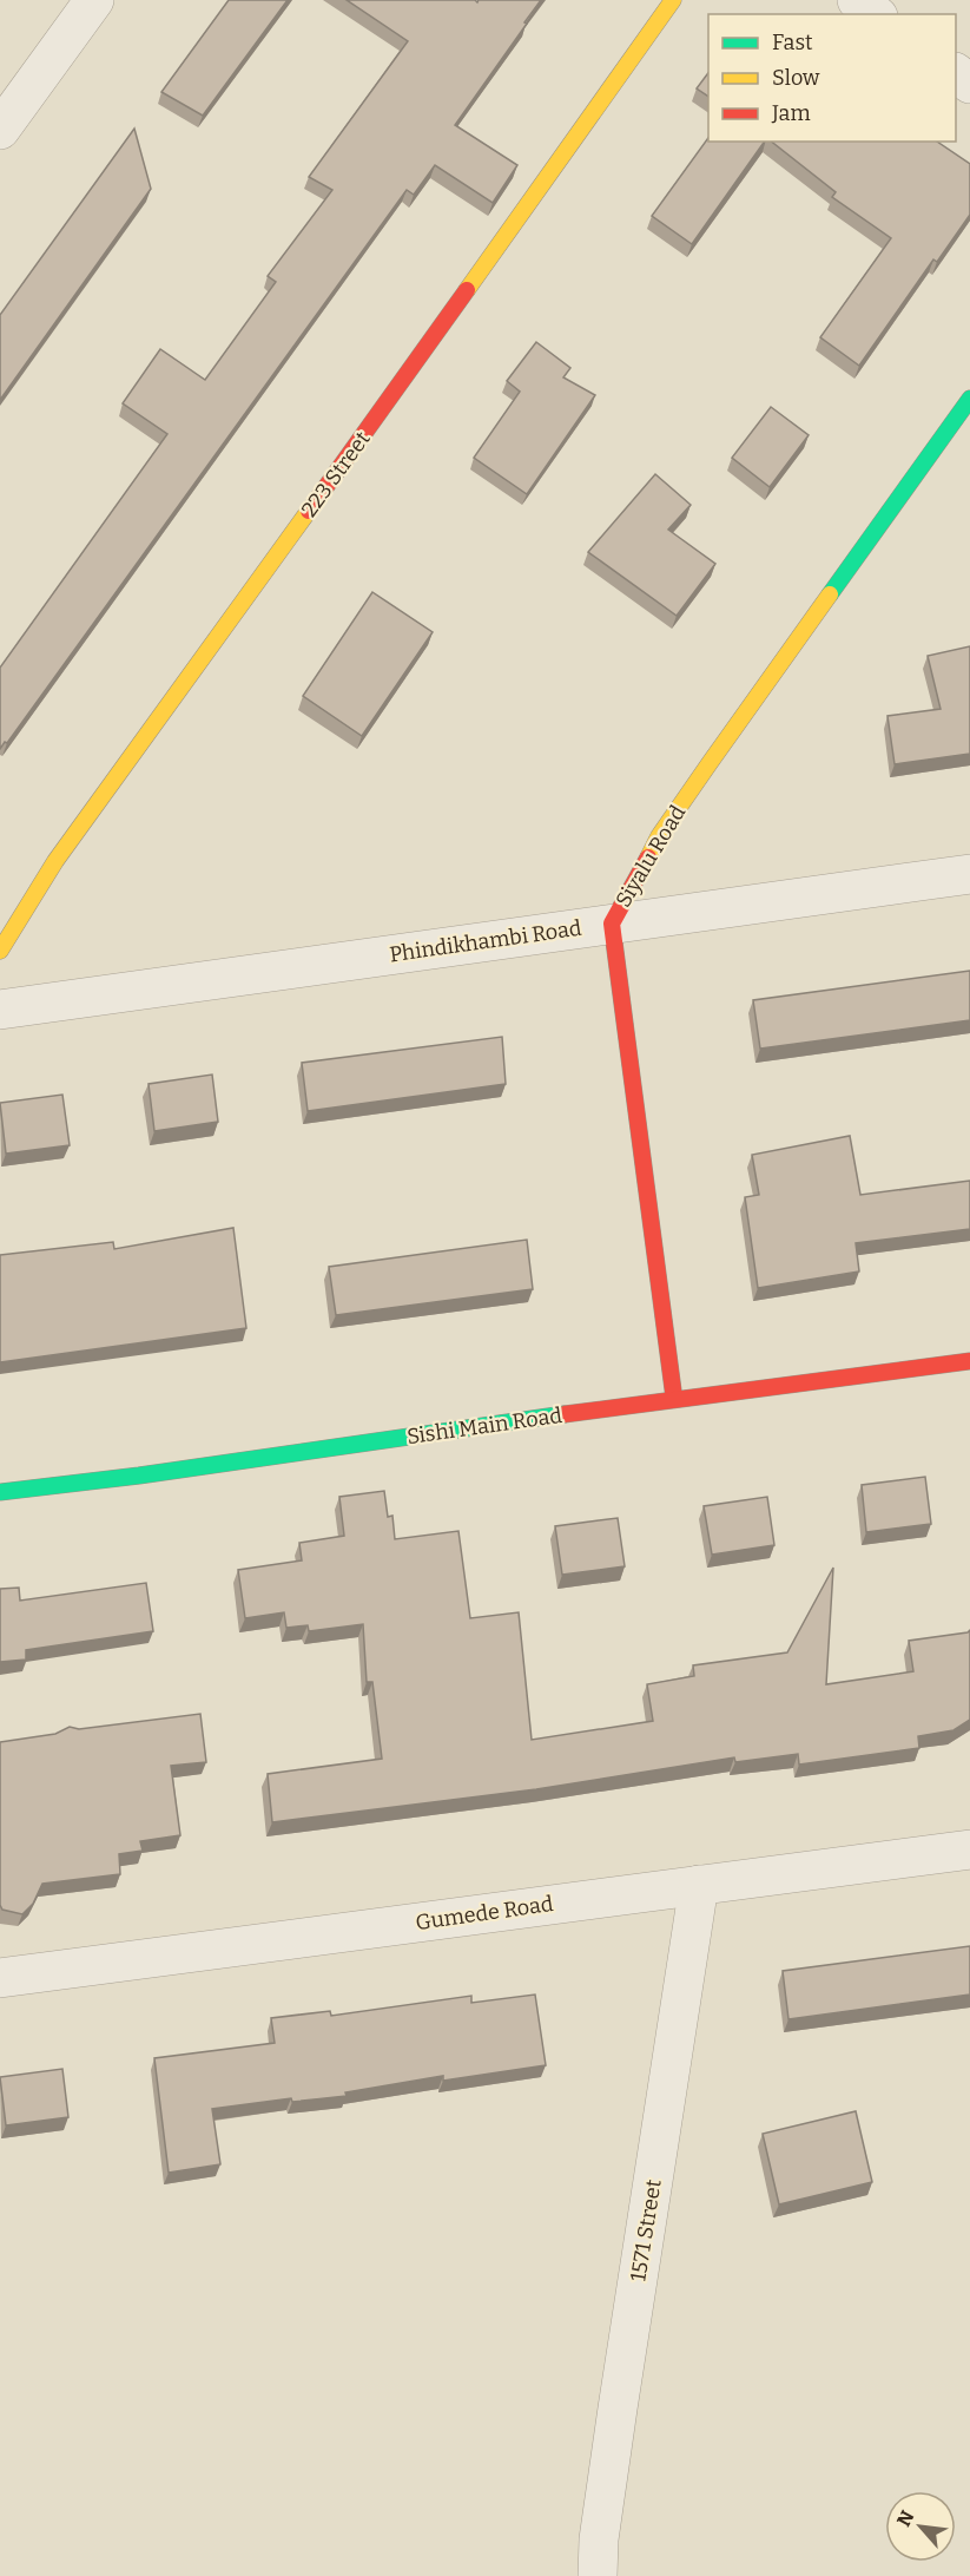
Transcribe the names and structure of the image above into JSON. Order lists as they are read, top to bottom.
{
  "streets": {
    "street": [
      "223 Street",
      "Siyalu Road",
      "Phindikhambi Road",
      "Sishi Main Road",
      "Gumede Road",
      "1571 Street"
    ]
  },
  "crossings": [
    ["Siyalu Road", "Phindikhambi Road"],
    ["Siyalu Road", "Sishi Main Road"],
    ["Gumede Road", "1571 Street"]
  ],
  "legend": ["Fast", "Slow", "Jam"],
  "north": "top left"
}
